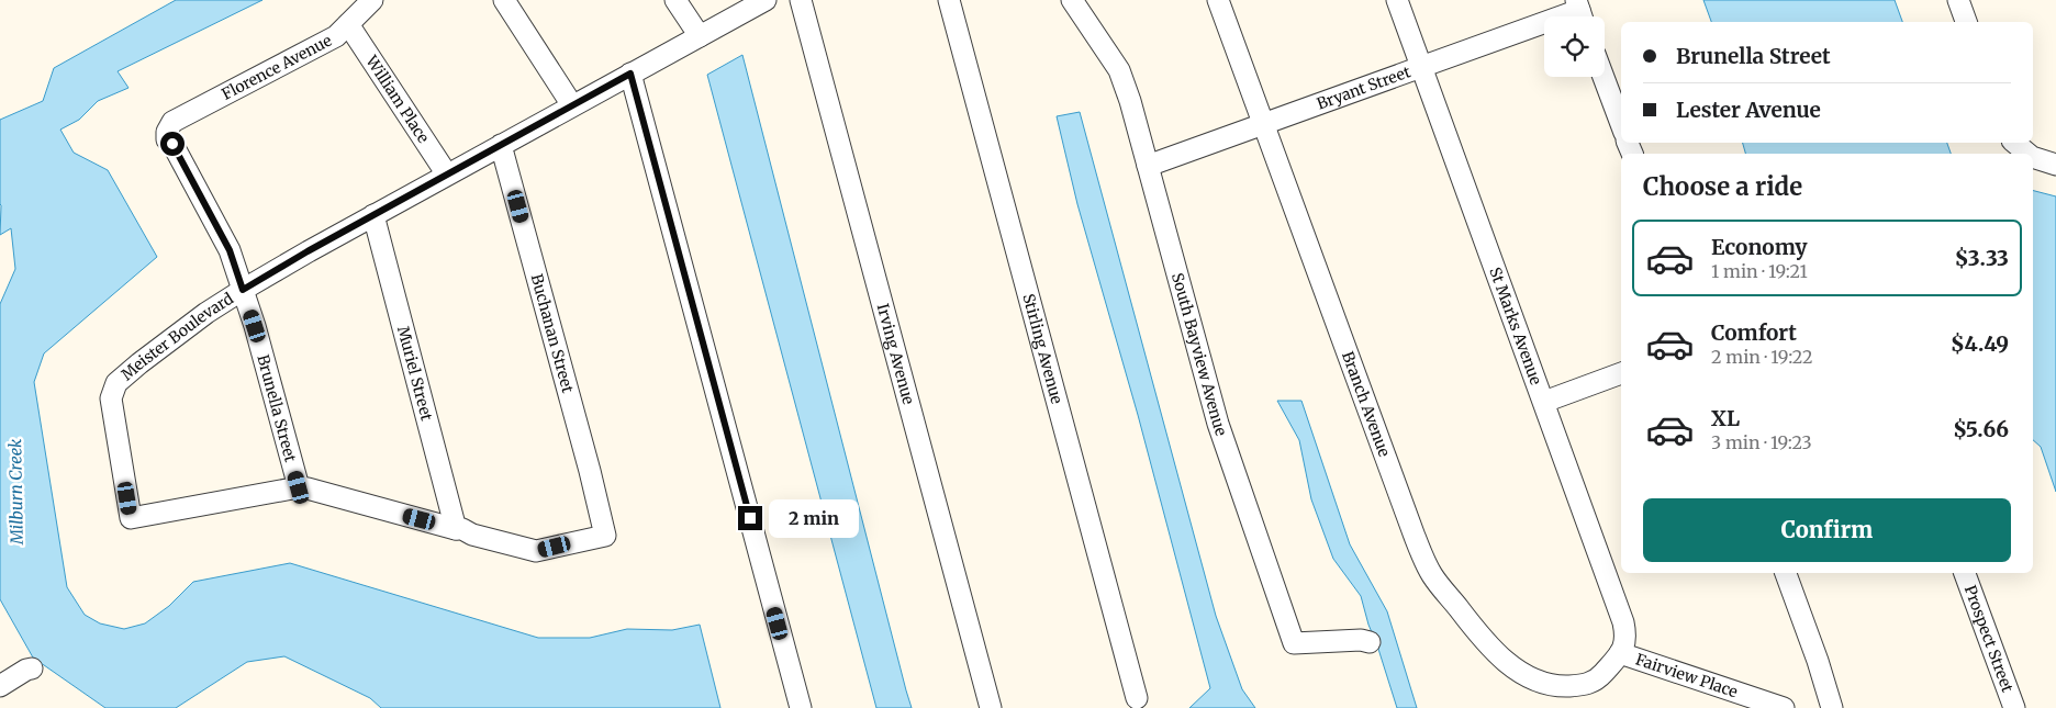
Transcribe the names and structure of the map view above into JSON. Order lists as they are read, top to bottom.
{
  "streets": {
    "street": [
      "Florence Avenue",
      "Bryant Street",
      "William Place",
      "St Marks Avenue",
      "Buchanan Street",
      "Meister Boulevard",
      "Stirling Avenue",
      "Irving Avenue",
      "South Bayview Avenue",
      "Muriel Street",
      "Branch Avenue",
      "Brunella Street",
      "Prospect Street",
      "Fairview Place"
    ]
  },
  "crossings": [
    ["Florence Avenue", "William Place"],
    ["Florence Avenue", "Brunella Street"],
    ["Bryant Street", "St Marks Avenue"],
    ["Bryant Street", "South Bayview Avenue"],
    ["Bryant Street", "Branch Avenue"],
    ["William Place", "Meister Boulevard"],
    ["St Marks Avenue", "Branch Avenue"],
    ["St Marks Avenue", "Fairview Place"],
    ["Buchanan Street", "Meister Boulevard"],
    ["Buchanan Street", "Muriel Street"],
    ["Meister Boulevard", "Muriel Street"],
    ["Meister Boulevard", "Brunella Street"],
    ["Branch Avenue", "Fairview Place"]
  ],
  "water": ["Milburn Creek"],
  "page": {
    "banner": ["Brunella Street", "Lester Avenue"],
    "heading": "Choose a ride",
    "list": [
      {
        "name": "Economy",
        "note": "1 min · 19:21",
        "value": "$3.33"
      },
      {
        "name": "Comfort",
        "note": "2 min · 19:22",
        "value": "$4.49"
      },
      {
        "name": "XL",
        "note": "3 min · 19:23",
        "value": "$5.66"
      }
    ],
    "buttons": "Confirm",
    "bubble": "2 min"
  }
}
